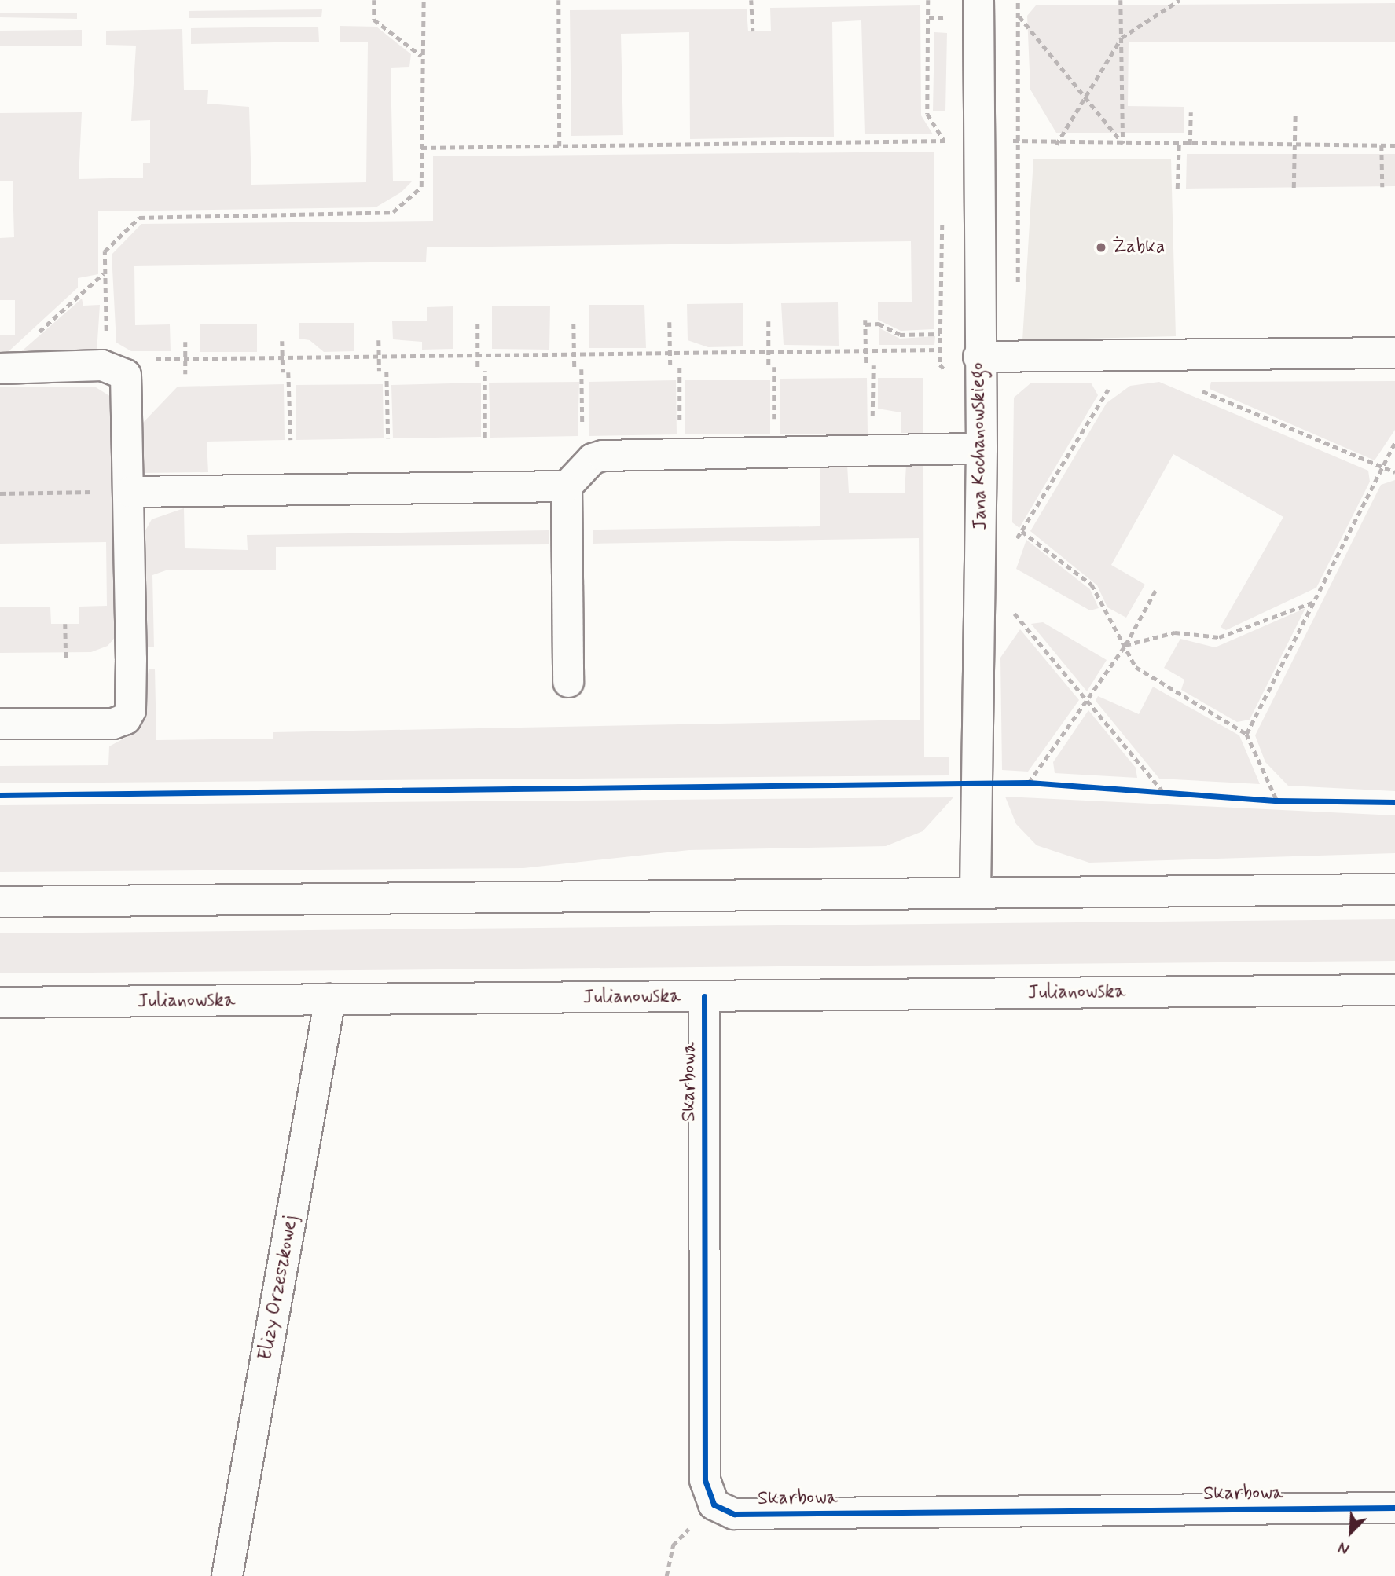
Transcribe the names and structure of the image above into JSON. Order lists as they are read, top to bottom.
{
  "streets": {
    "main road": [
      "Jana Kochanowskiego",
      "Julianowska",
      "Skarbowa",
      "Elizy Orzeszkowej"
    ]
  },
  "crossings": [
    ["Julianowska", "Skarbowa"],
    ["Julianowska", "Elizy Orzeszkowej"]
  ],
  "places": ["Żabka"],
  "north": "bottom left"
}
